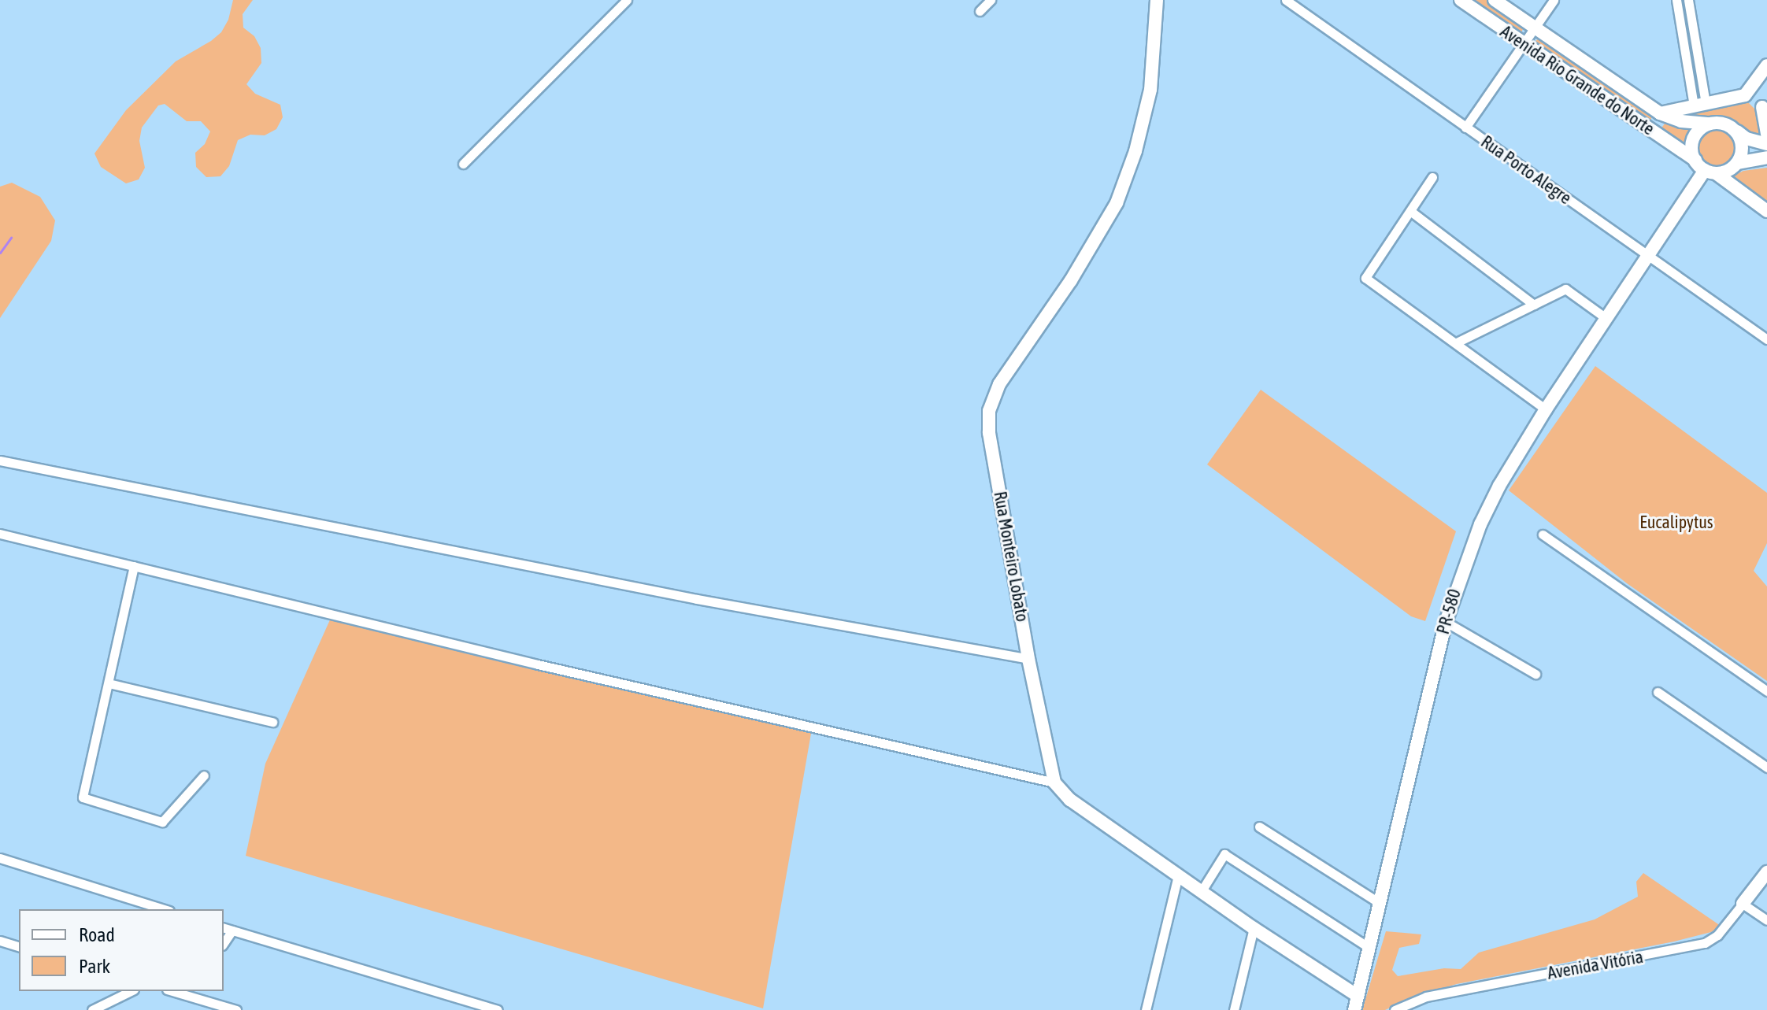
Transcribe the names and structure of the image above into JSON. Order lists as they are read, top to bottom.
{
  "streets": {
    "main road": [
      "Avenida Rio Grande do Norte",
      "Rua Monteiro Lobato",
      "PR-580",
      "Avenida Vitória"
    ],
    "street": ["Rua Porto Alegre"]
  },
  "crossings": [
    ["Avenida Rio Grande do Norte", "PR-580"],
    ["Rua Porto Alegre", "PR-580"]
  ],
  "parks": ["Eucalipytus"],
  "legend": ["Road", "Park"]
}
